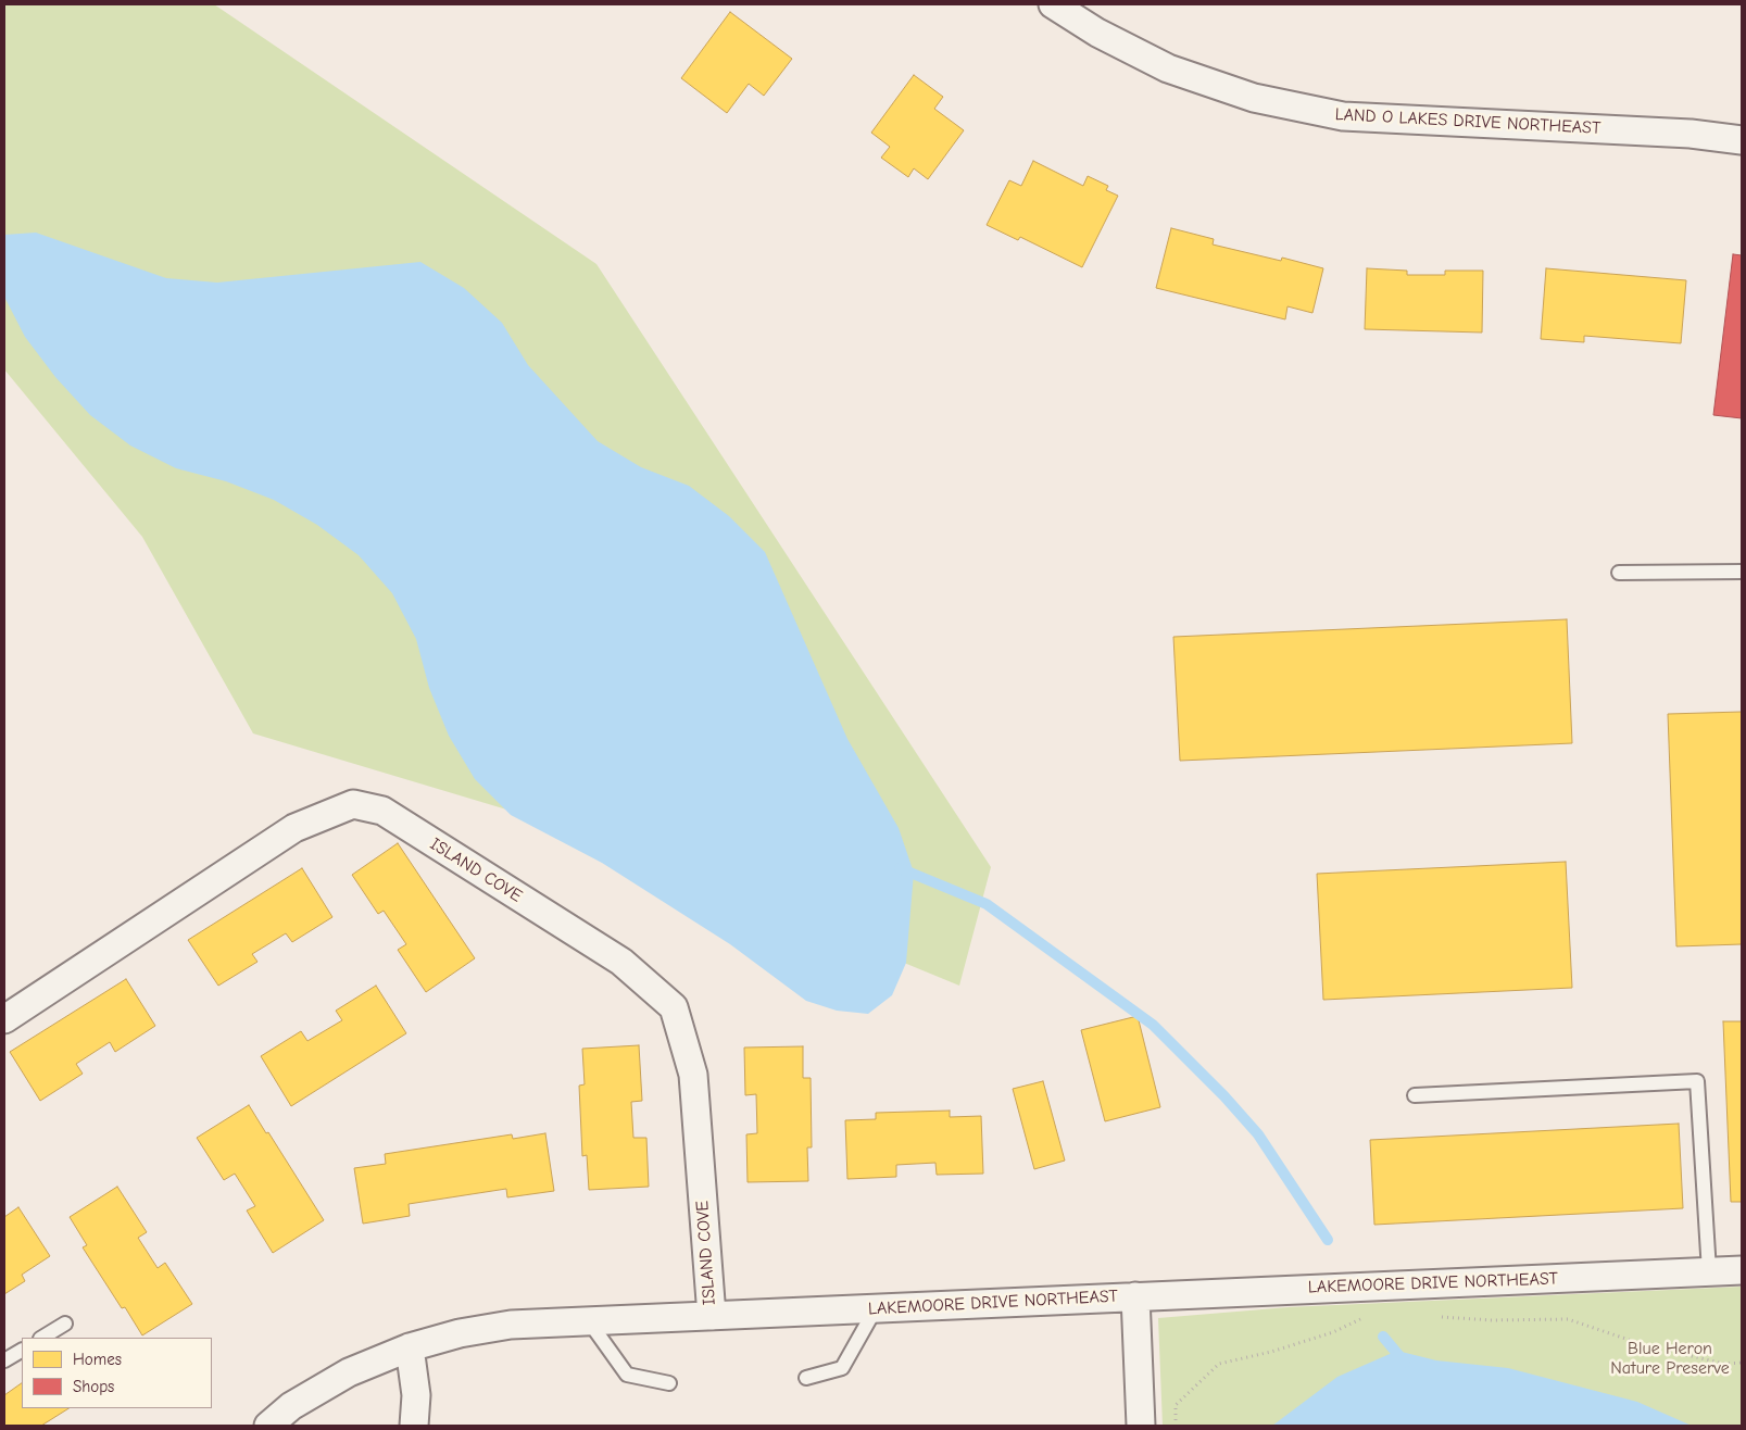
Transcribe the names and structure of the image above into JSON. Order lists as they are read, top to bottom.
{
  "streets": {
    "street": ["LAND O LAKES DRIVE NORTHEAST", "ISLAND COVE", "LAKEMOORE DRIVE NORTHEAST"]
  },
  "crossings": [
    ["ISLAND COVE", "LAKEMOORE DRIVE NORTHEAST"]
  ],
  "parks": ["Blue Heron Nature Preserve"],
  "legend": ["Homes", "Shops"]
}
